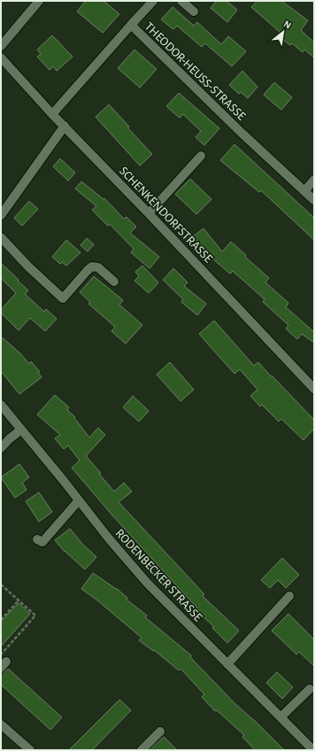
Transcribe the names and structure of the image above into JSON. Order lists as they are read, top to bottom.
{
  "streets": {
    "street": ["THEODOR-HEUSS-STRASSE", "SCHENKENDORFSTRASSE", "RODENBECKER STRASSE"]
  },
  "crossings": [
    ["THEODOR-HEUSS-STRASSE", "SCHENKENDORFSTRASSE"]
  ],
  "north": "top right"
}
